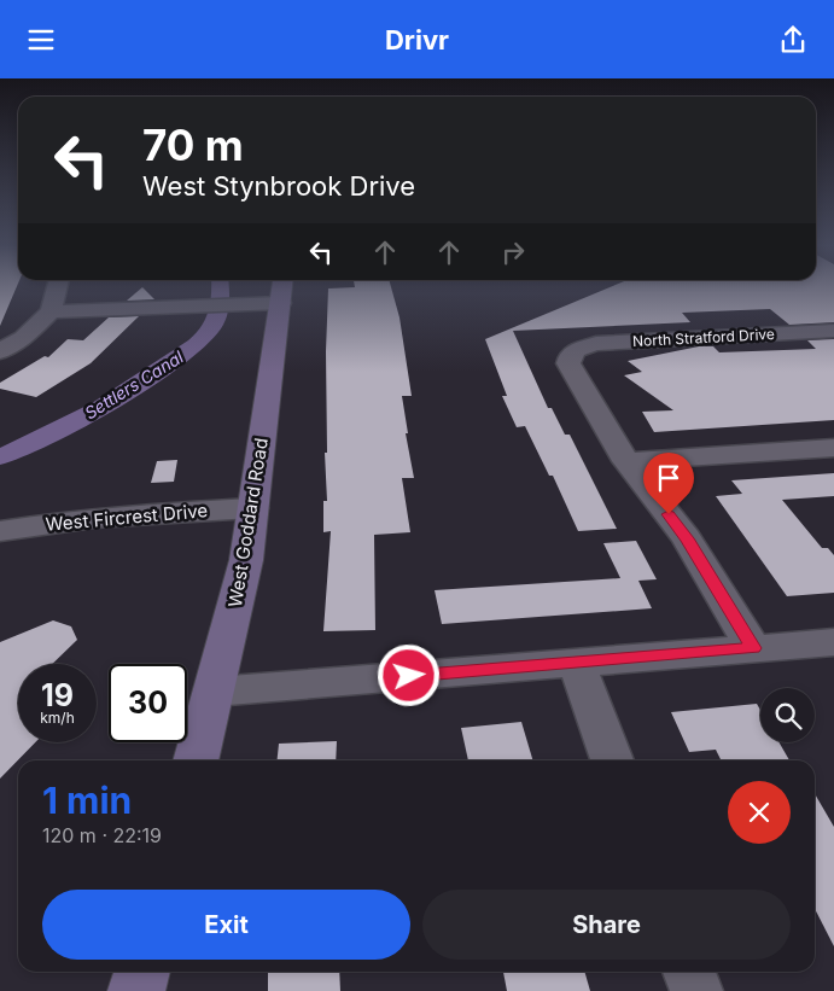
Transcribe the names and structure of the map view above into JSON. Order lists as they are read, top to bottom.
{
  "streets": {
    "street": ["North Stratford Drive", "West Fircrest Drive", "West Goddard Road"]
  },
  "crossings": [
    ["West Fircrest Drive", "West Goddard Road"]
  ],
  "water": ["Settlers Canal"],
  "page": {
    "header": "Drivr",
    "turn": ["70 m", "West Stynbrook Drive"],
    "speed": "19 km/h",
    "limit": "30",
    "heading": ["1 min", "120 m · 22:19"],
    "buttons": ["Exit", "Share"]
  }
}
